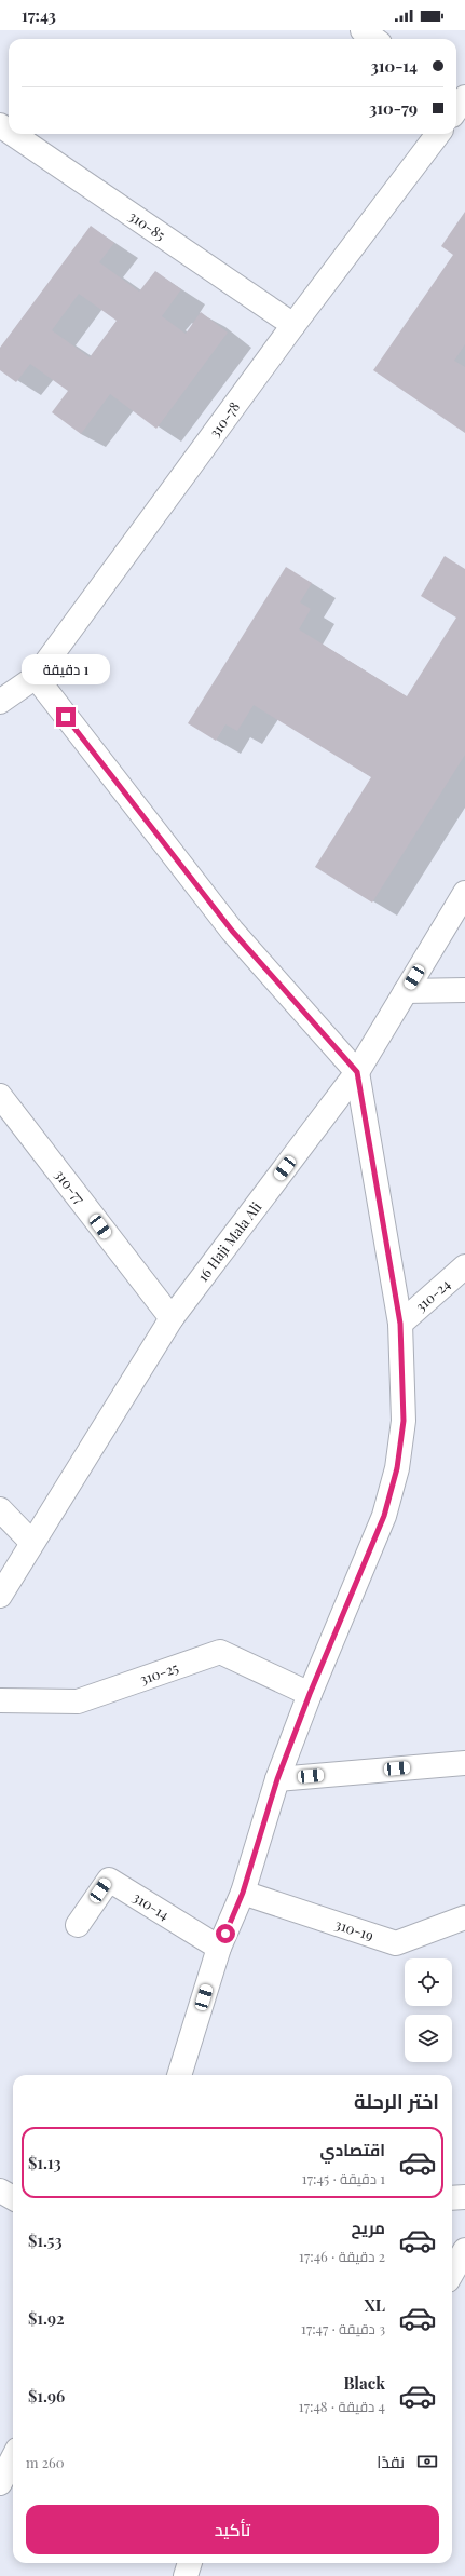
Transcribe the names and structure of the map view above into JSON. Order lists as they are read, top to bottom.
{
  "streets": {
    "street": [
      "310-85",
      "310-78",
      "310-77",
      "16 Haji Mala Ali",
      "310-24",
      "310-25",
      "310-14",
      "310-19"
    ]
  },
  "crossings": [
    ["310-85", "310-78"],
    ["310-77", "16 Haji Mala Ali"]
  ],
  "page": {
    "status": "17:43",
    "banner": ["310-14", "310-79"],
    "bubble": "1 دقيقة",
    "heading": "اختر الرحلة",
    "list": [
      {
        "name": "اقتصادي",
        "note": "1 دقيقة · 17:45",
        "value": "$1.13"
      },
      {
        "name": "مريح",
        "note": "2 دقيقة · 17:46",
        "value": "$1.53"
      },
      {
        "name": "XL",
        "note": "3 دقيقة · 17:47",
        "value": "$1.92"
      },
      {
        "name": "Black",
        "note": "4 دقيقة · 17:48",
        "value": "$1.96"
      }
    ],
    "pay": ["نقدًا", "260 m"],
    "buttons": "تأكيد"
  }
}
